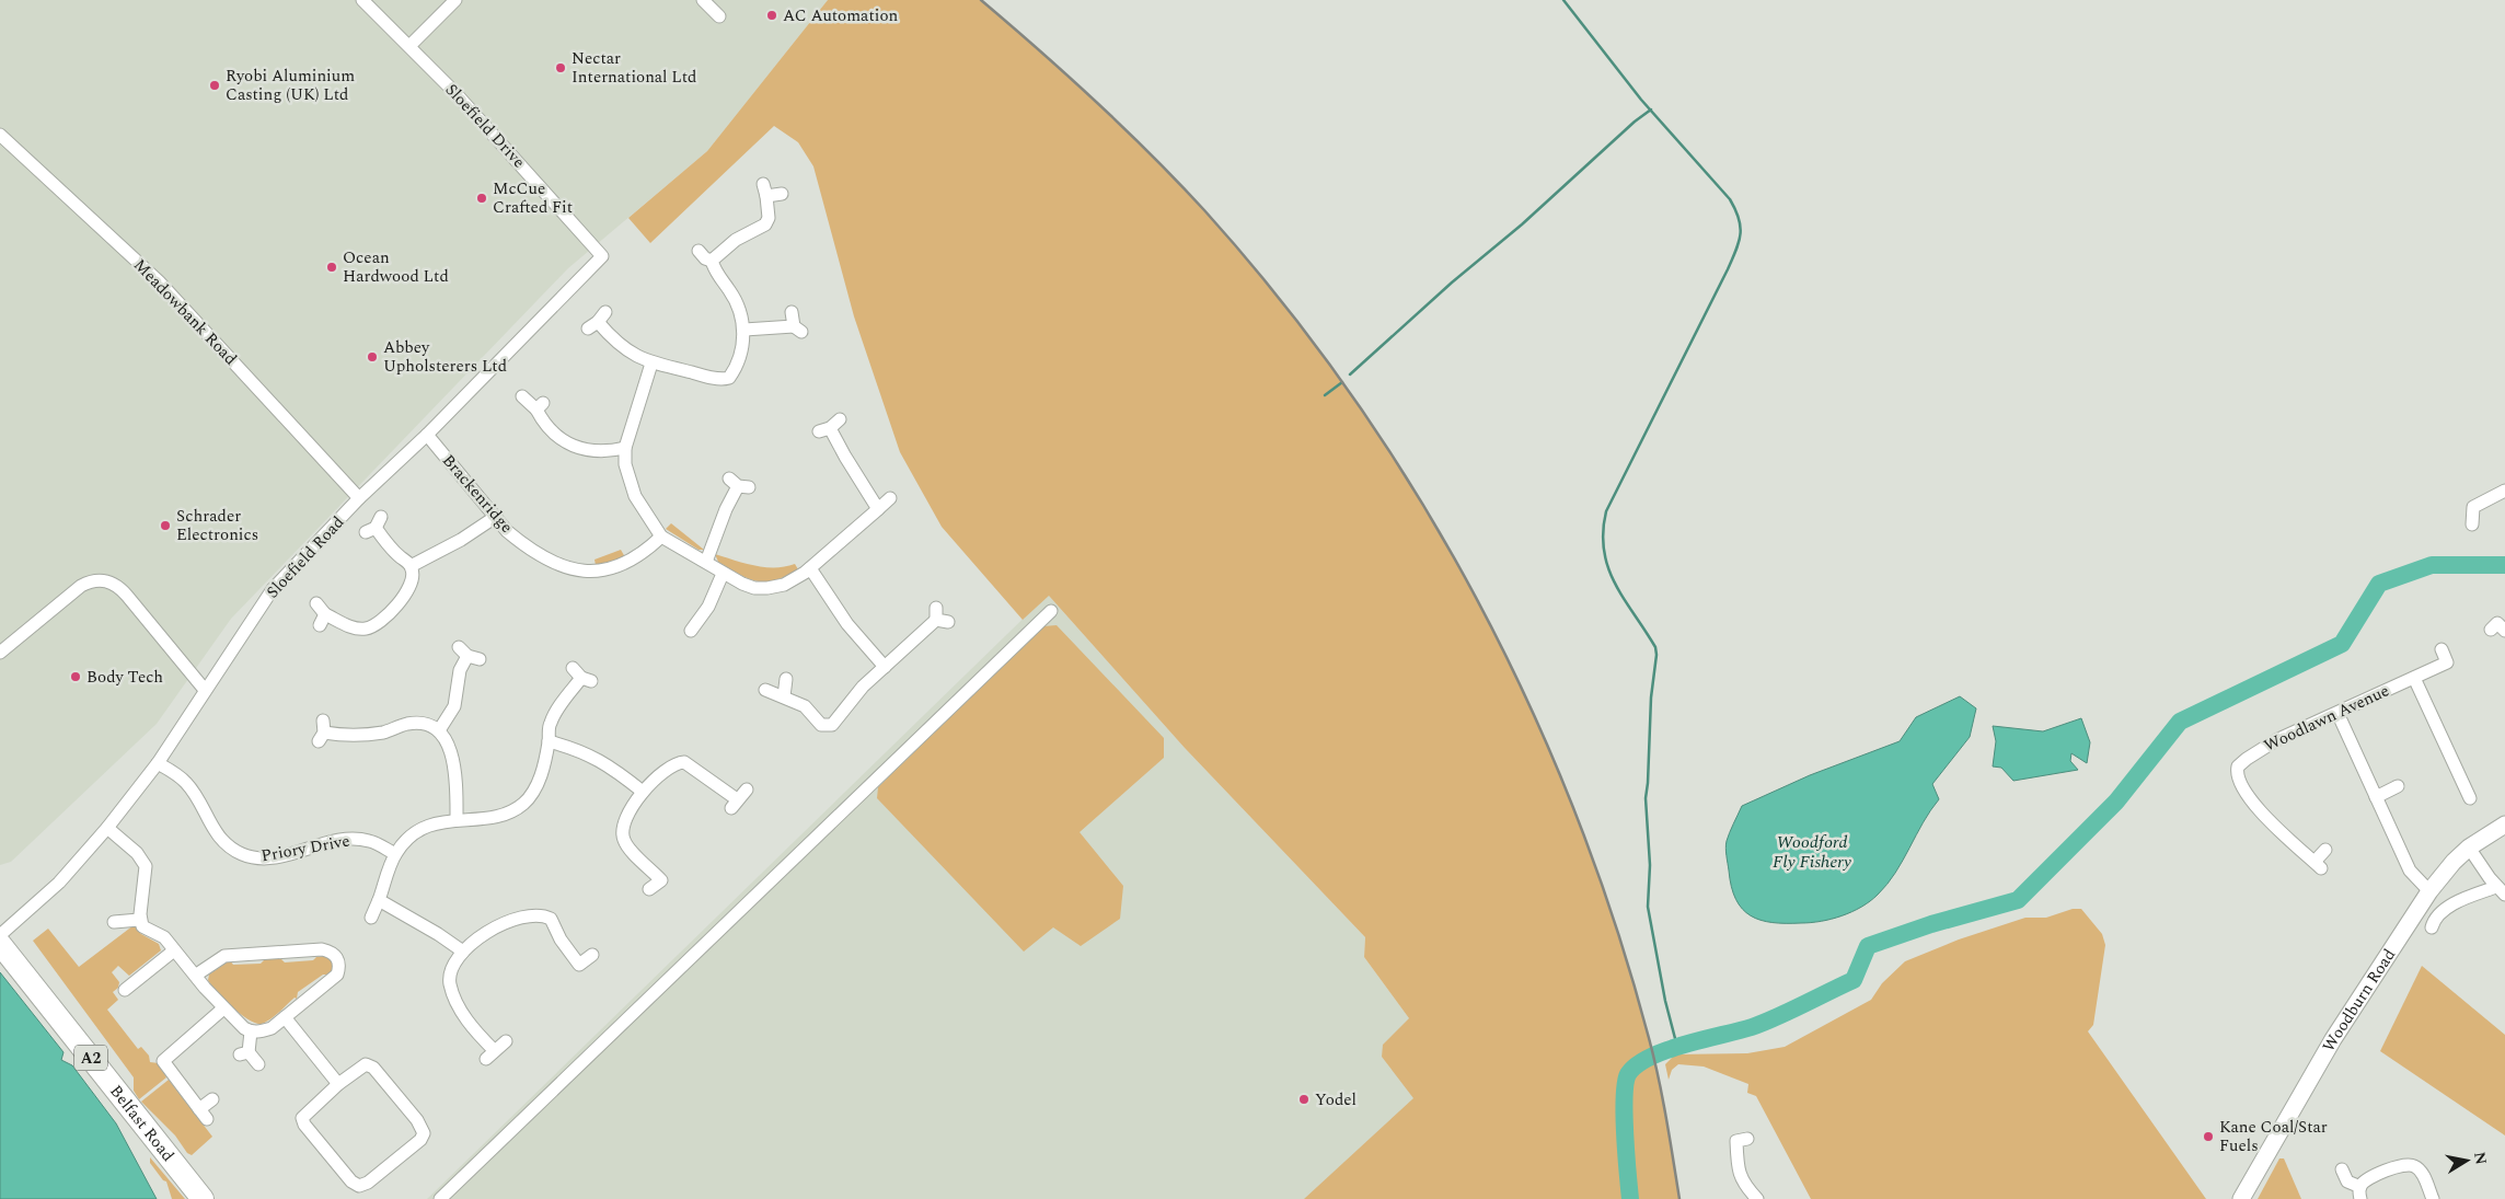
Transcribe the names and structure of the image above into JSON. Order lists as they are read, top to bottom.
{
  "streets": {
    "highway": ["A2", "Belfast Road"],
    "street": [
      "Sloefield Drive",
      "Meadowbank Road",
      "Brackenridge",
      "Sloefield Road",
      "Woodlawn Avenue",
      "Priory Drive",
      "Woodburn Road"
    ]
  },
  "crossings": [
    ["Sloefield Drive", "Sloefield Road"],
    ["Meadowbank Road", "Sloefield Road"],
    ["Brackenridge", "Sloefield Road"],
    ["Sloefield Road", "Priory Drive"]
  ],
  "water": ["Woodford Fly Fishery"],
  "places": [
    "AC Automation",
    "Nectar International Ltd",
    "Ryobi Aluminium Casting (UK) Ltd",
    "McCue Crafted Fit",
    "Ocean Hardwood Ltd",
    "Abbey Upholsterers Ltd",
    "Schrader Electronics",
    "Body Tech",
    "Yodel",
    "Kane Coal/Star Fuels"
  ],
  "north": "right"
}
